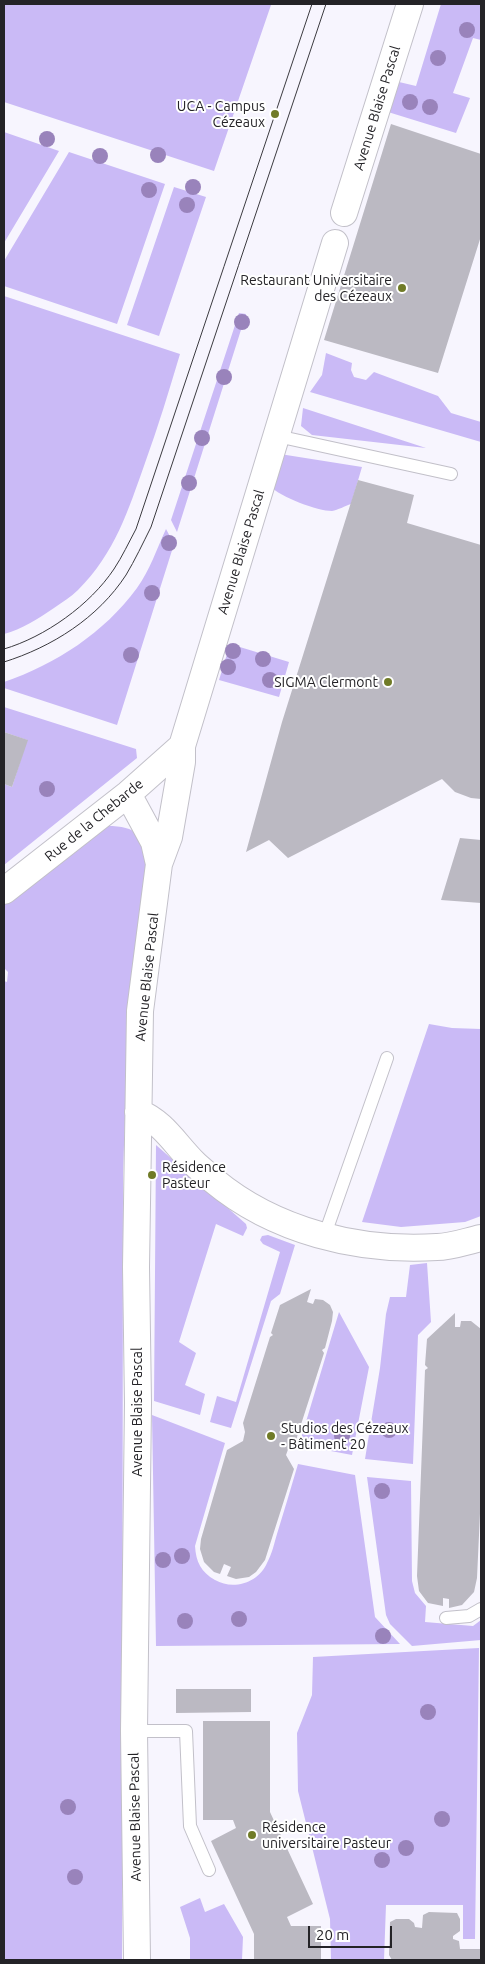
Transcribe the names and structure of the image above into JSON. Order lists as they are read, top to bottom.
{
  "streets": {
    "street": ["Avenue Blaise Pascal", "Rue de la Chebarde"]
  },
  "crossings": [
    ["Avenue Blaise Pascal", "Rue de la Chebarde"]
  ],
  "places": [
    "UCA - Campus Cézeaux",
    "Restaurant Universitaire des Cézeaux",
    "SIGMA Clermont",
    "Résidence Pasteur",
    "Studios des Cézeaux - Bâtiment 20",
    "Résidence universitaire Pasteur"
  ],
  "scale_bar": "20 m"
}
